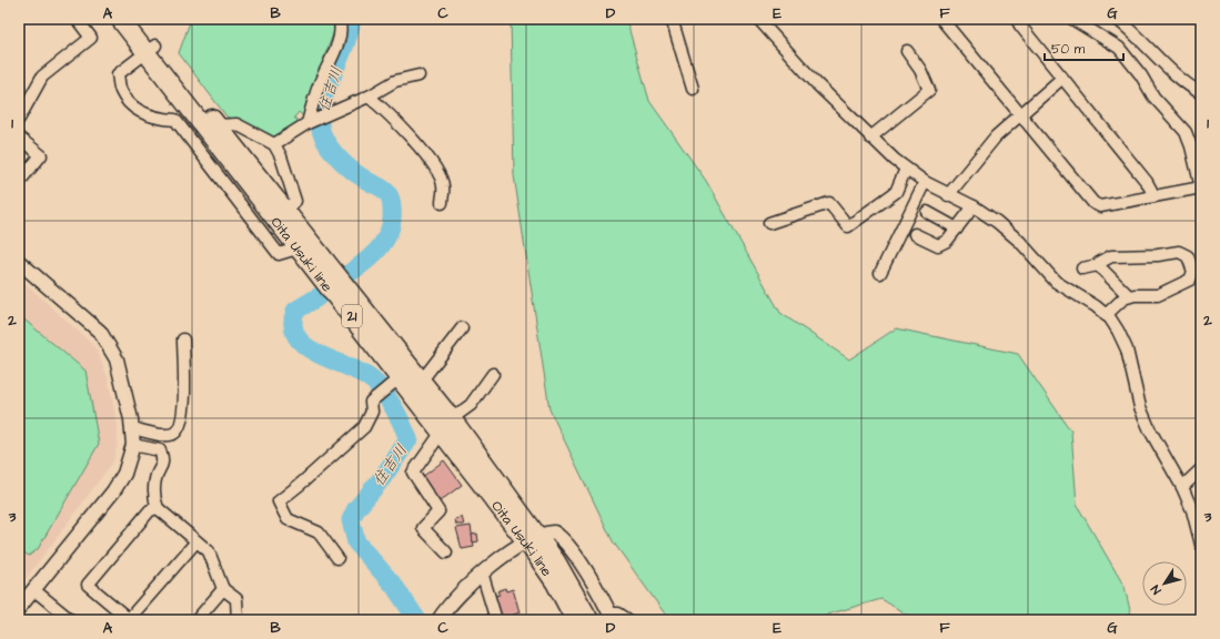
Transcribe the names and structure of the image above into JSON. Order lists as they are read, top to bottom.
{
  "streets": {
    "main road": ["Oita Usuki line", "21"]
  },
  "water": ["住吉川"],
  "scale_bar": "50 m",
  "north": "bottom left",
  "grid": {
    "columns": [
      "A",
      "B",
      "C",
      "D",
      "E",
      "F",
      "G"
    ],
    "rows": ["1", "2", "3"]
  }
}
